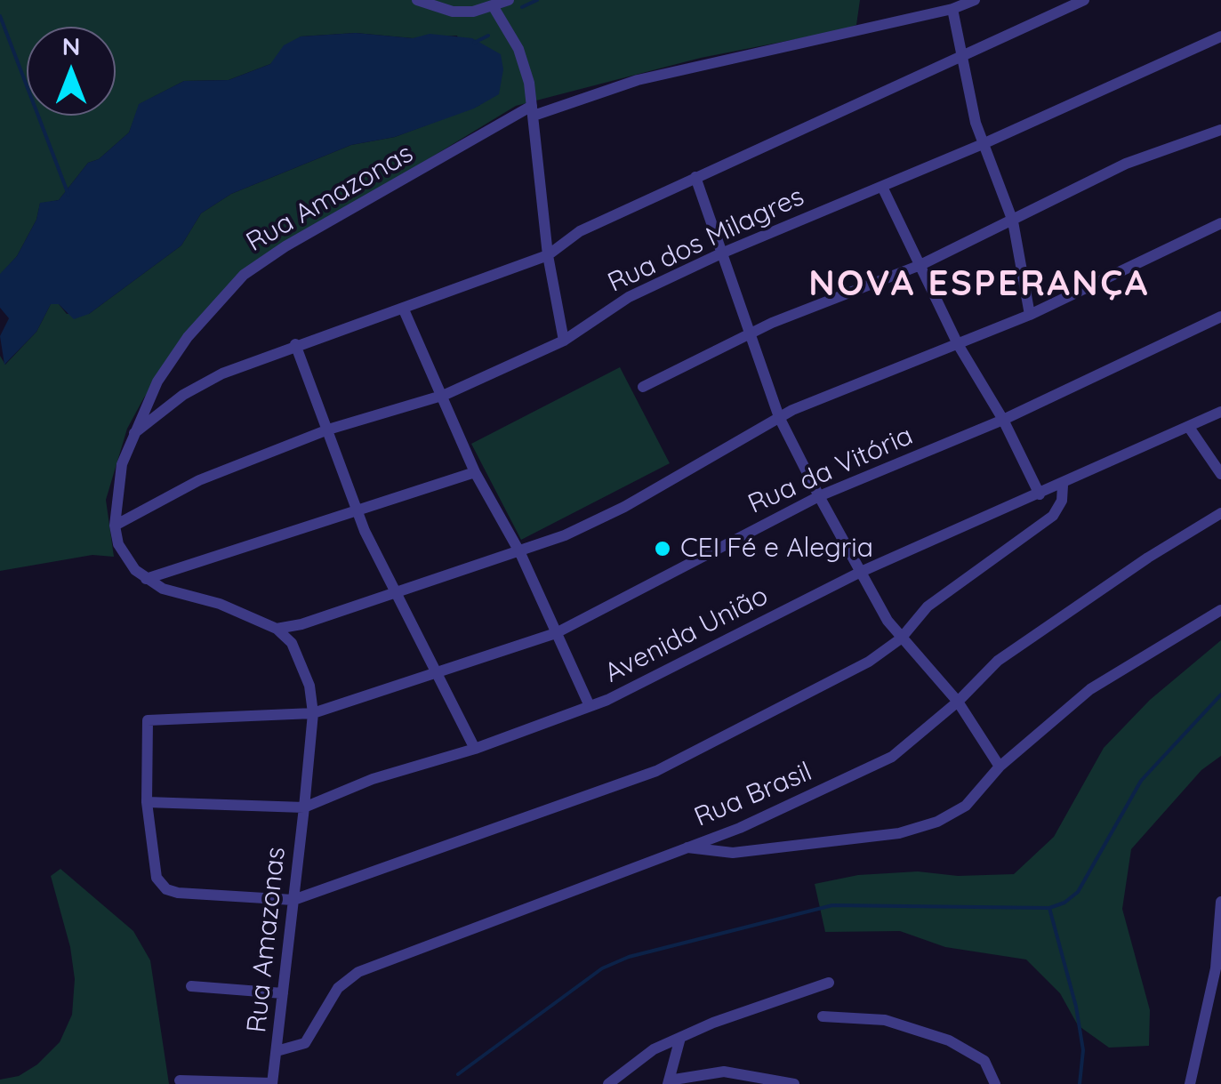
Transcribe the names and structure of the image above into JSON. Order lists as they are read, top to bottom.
{
  "streets": {
    "street": [
      "Rua Amazonas",
      "Rua dos Milagres",
      "Rua da Vitória",
      "Avenida União",
      "Rua Brasil"
    ]
  },
  "crossings": [
    ["Rua Amazonas", "Rua dos Milagres"],
    ["Rua Amazonas", "Rua da Vitória"],
    ["Rua Amazonas", "Avenida União"],
    ["Rua Amazonas", "Rua Brasil"],
    ["Rua da Vitória", "Avenida União"]
  ],
  "districts": ["NOVA ESPERANÇA"],
  "places": ["CEI Fé e Alegria"],
  "north": "top"
}
